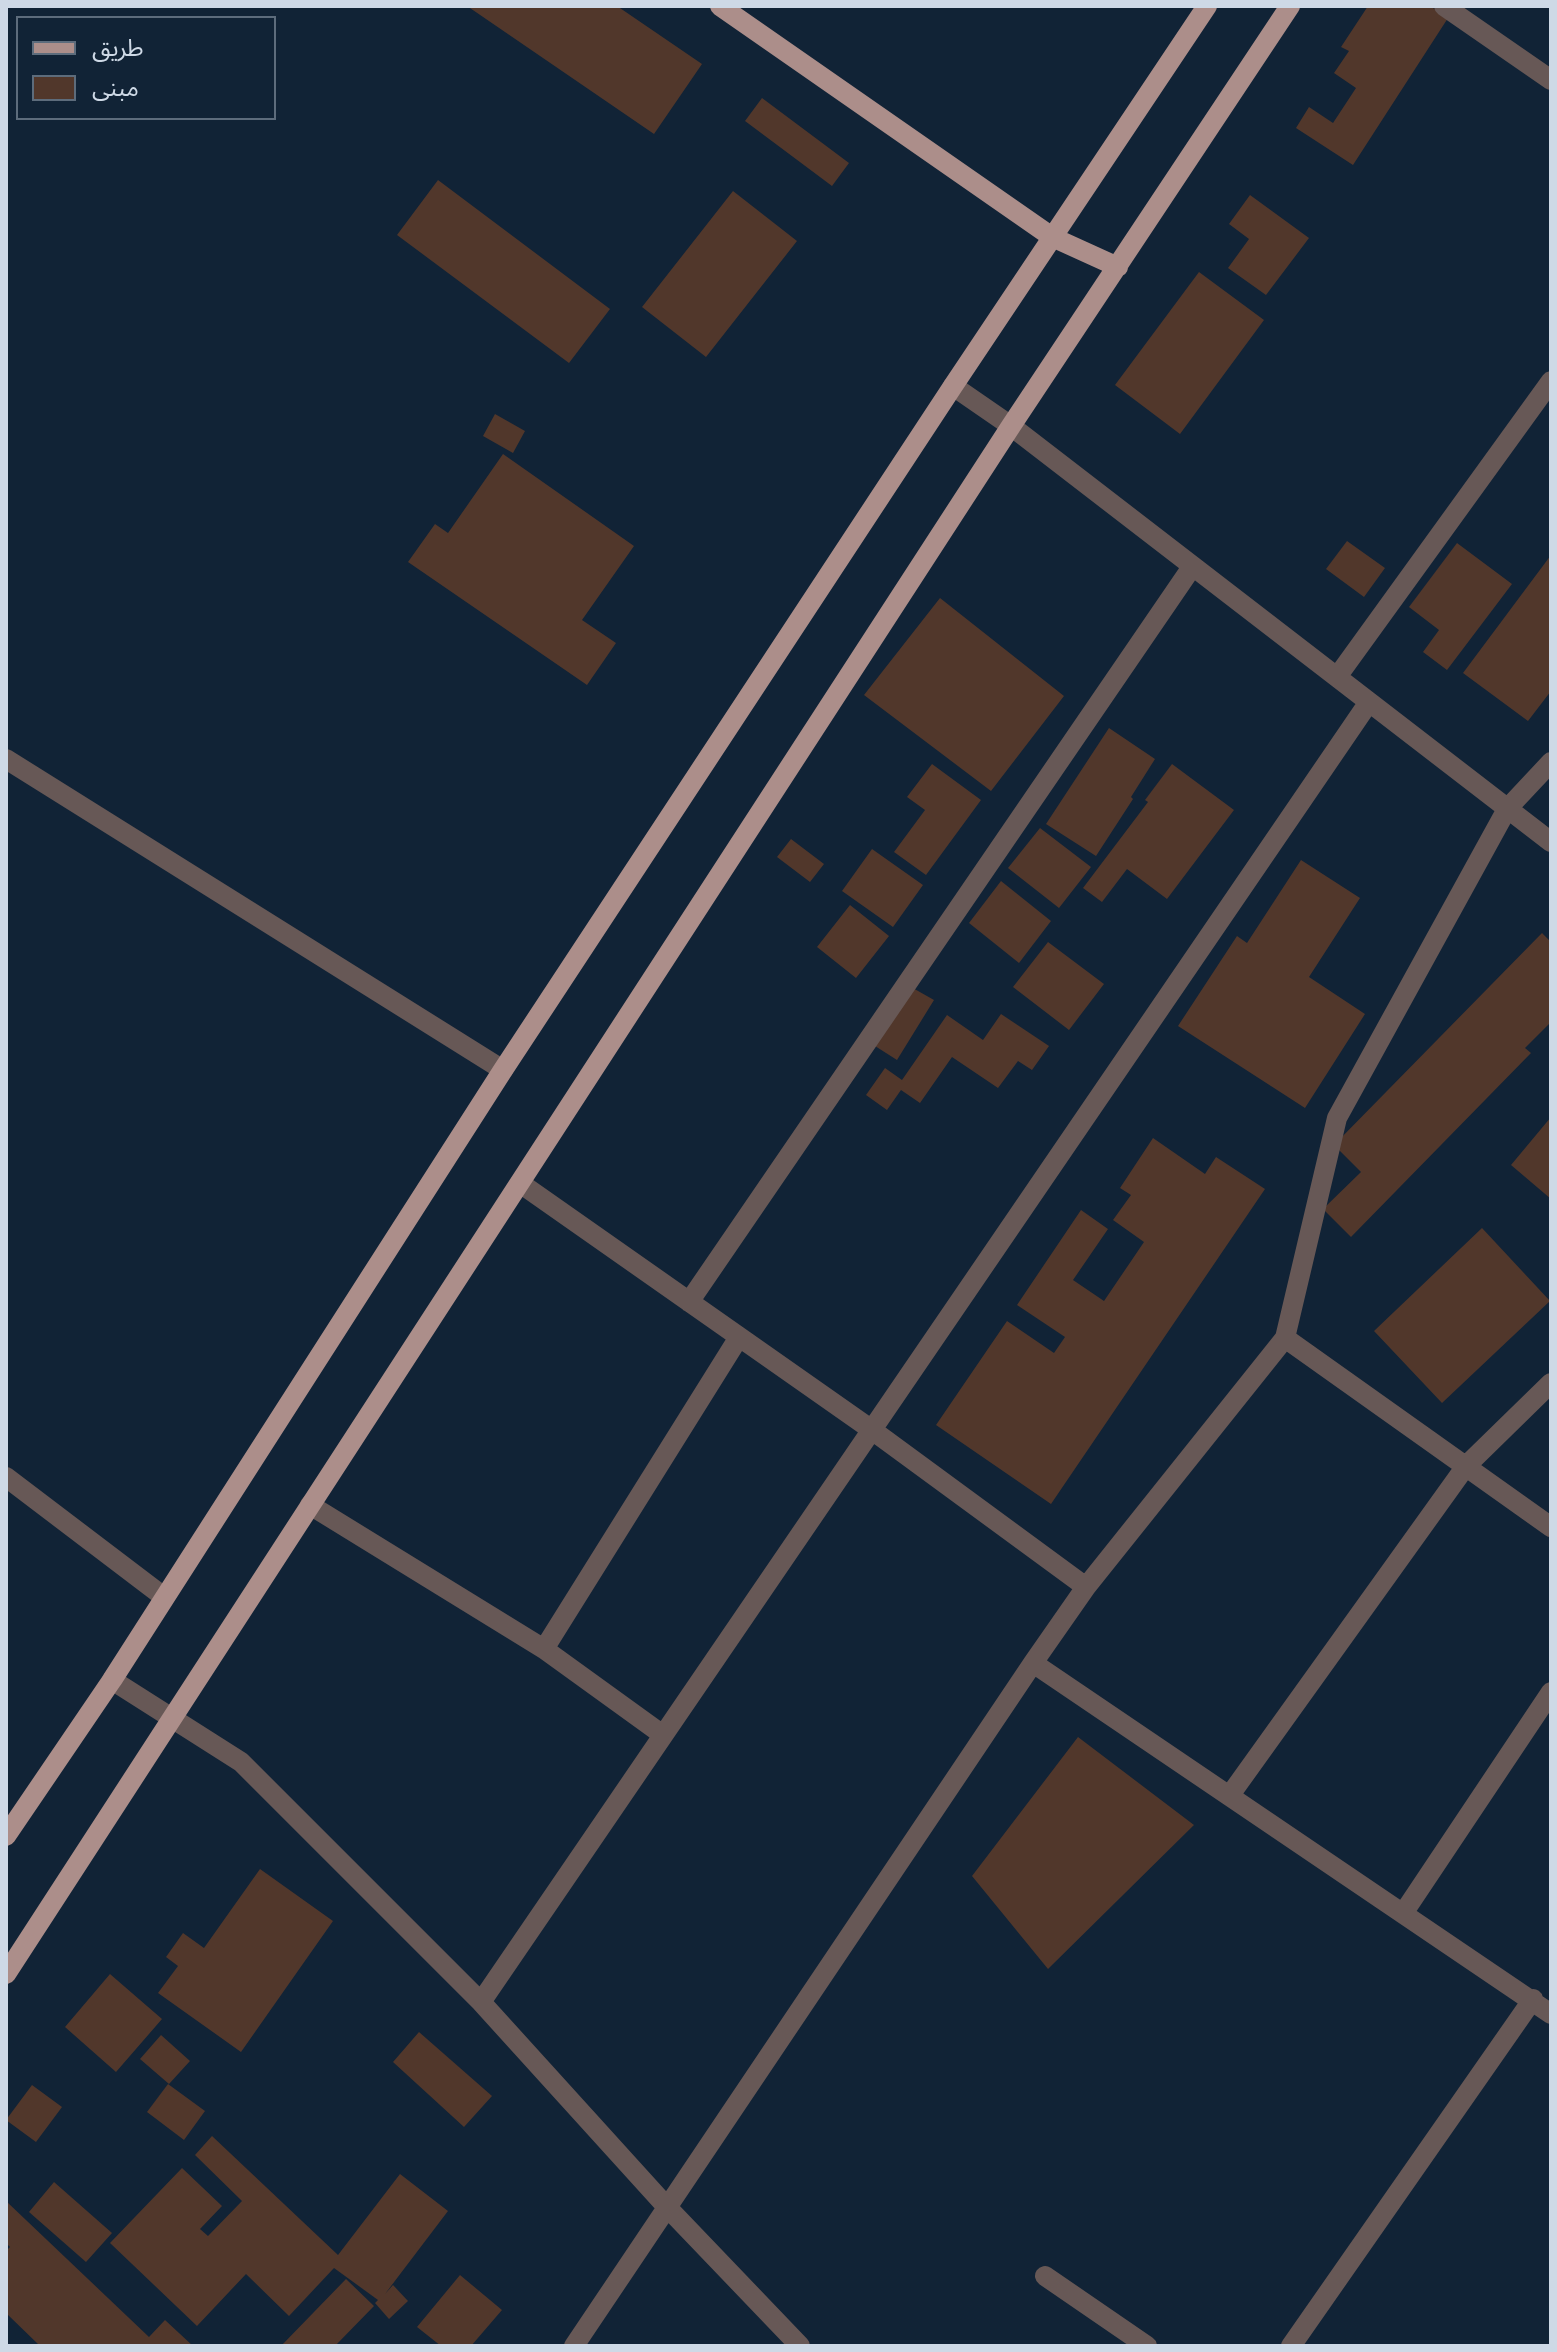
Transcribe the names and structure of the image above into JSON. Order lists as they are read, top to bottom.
{
  "legend": ["طريق", "مبنى"]
}
